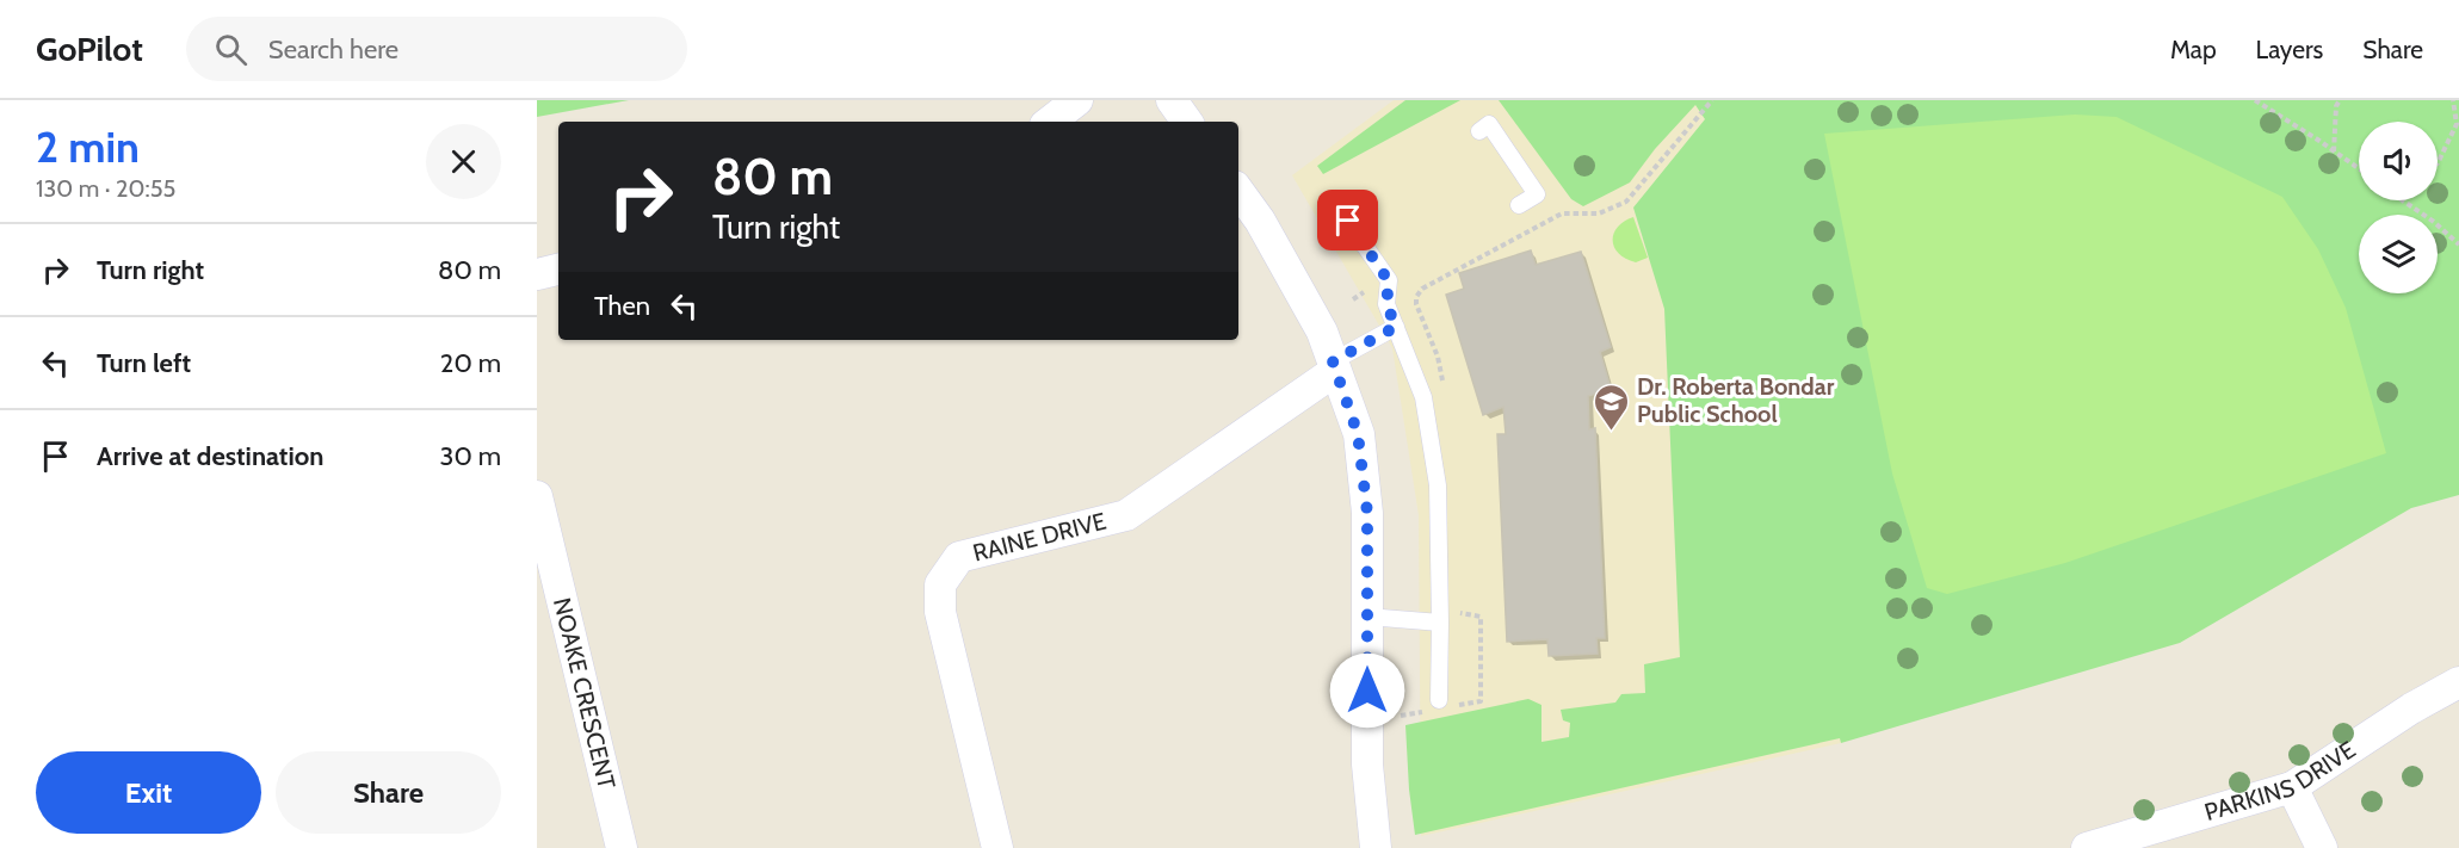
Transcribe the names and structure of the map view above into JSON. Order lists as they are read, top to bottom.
{
  "streets": {
    "street": ["RAINE DRIVE", "NOAKE CRESCENT", "PARKINS DRIVE"]
  },
  "places": {
    "school or university": ["Dr. Roberta Bondar Public School"]
  },
  "page": {
    "header": "GoPilot",
    "search": "Search here",
    "nav": ["Map", "Layers", "Share"],
    "heading": ["2 min", "130 m · 20:55"],
    "turn": ["80 m", "Turn right"],
    "list": [
      {
        "name": "Turn right",
        "value": "80 m"
      },
      {
        "name": "Turn left",
        "value": "20 m"
      },
      {
        "name": "Arrive at destination",
        "value": "30 m"
      }
    ],
    "then": "Then",
    "buttons": ["Exit", "Share"]
  }
}
